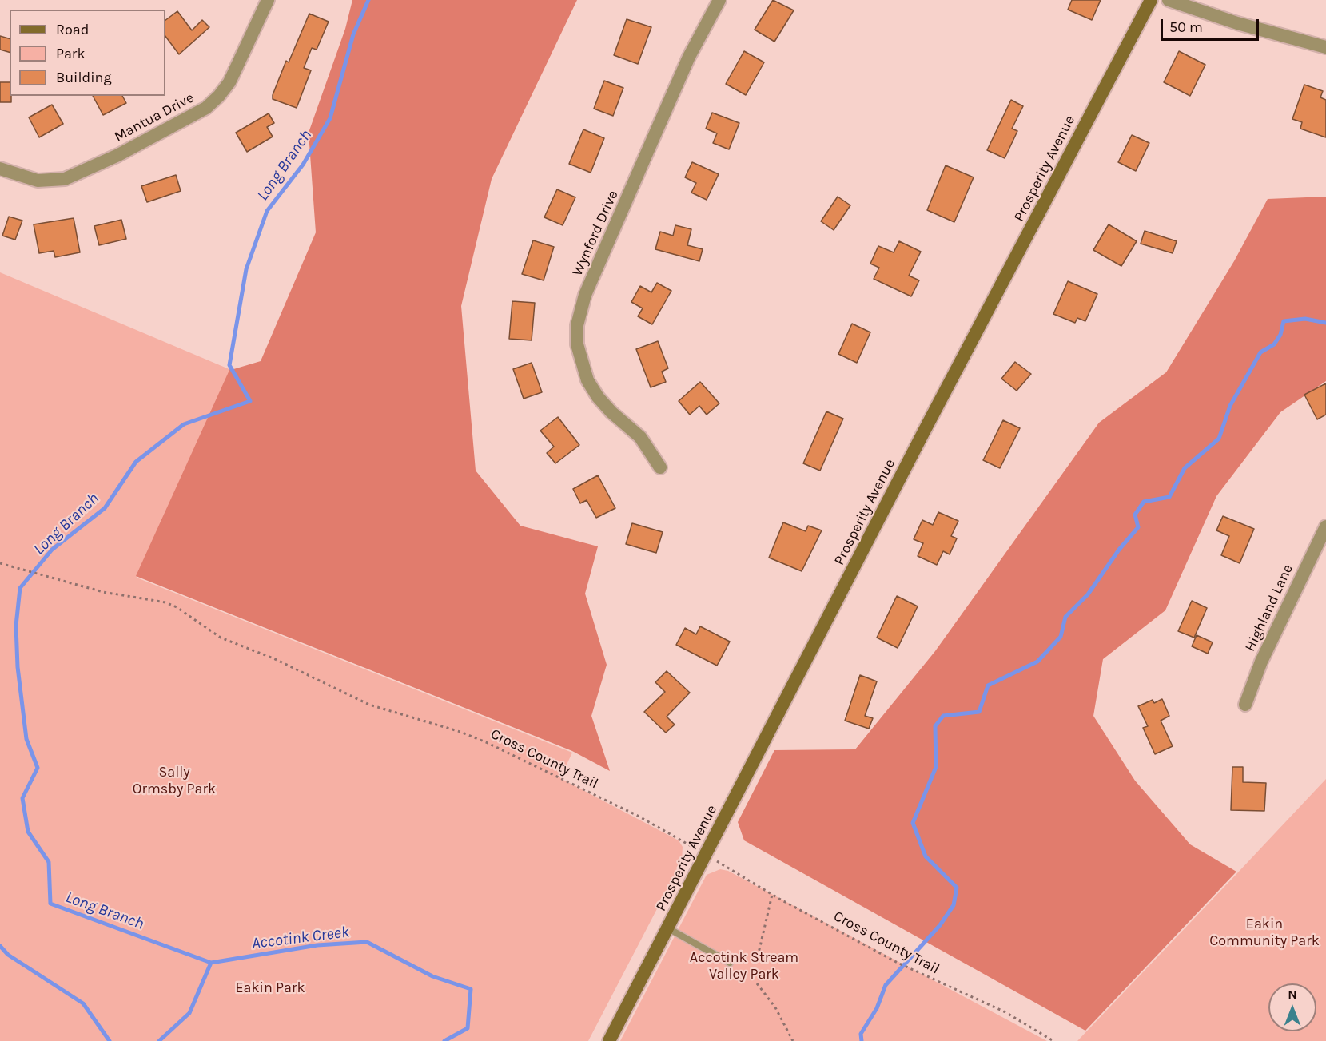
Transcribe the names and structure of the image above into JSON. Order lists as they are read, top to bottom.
{
  "streets": {
    "main road": ["Prosperity Avenue"],
    "street": ["Mantua Drive", "Wynford Drive", "Highland Lane"],
    "path": ["Cross County Trail"]
  },
  "crossings": [
    ["Prosperity Avenue", "Cross County Trail"]
  ],
  "water": ["Long Branch", "Accotink Creek"],
  "parks": [
    "Sally Ormsby Park",
    "Eakin Community Park",
    "Accotink Stream Valley Park",
    "Eakin Park"
  ],
  "legend": ["Road", "Park", "Building"],
  "scale_bar": "50 m",
  "north": "top"
}
